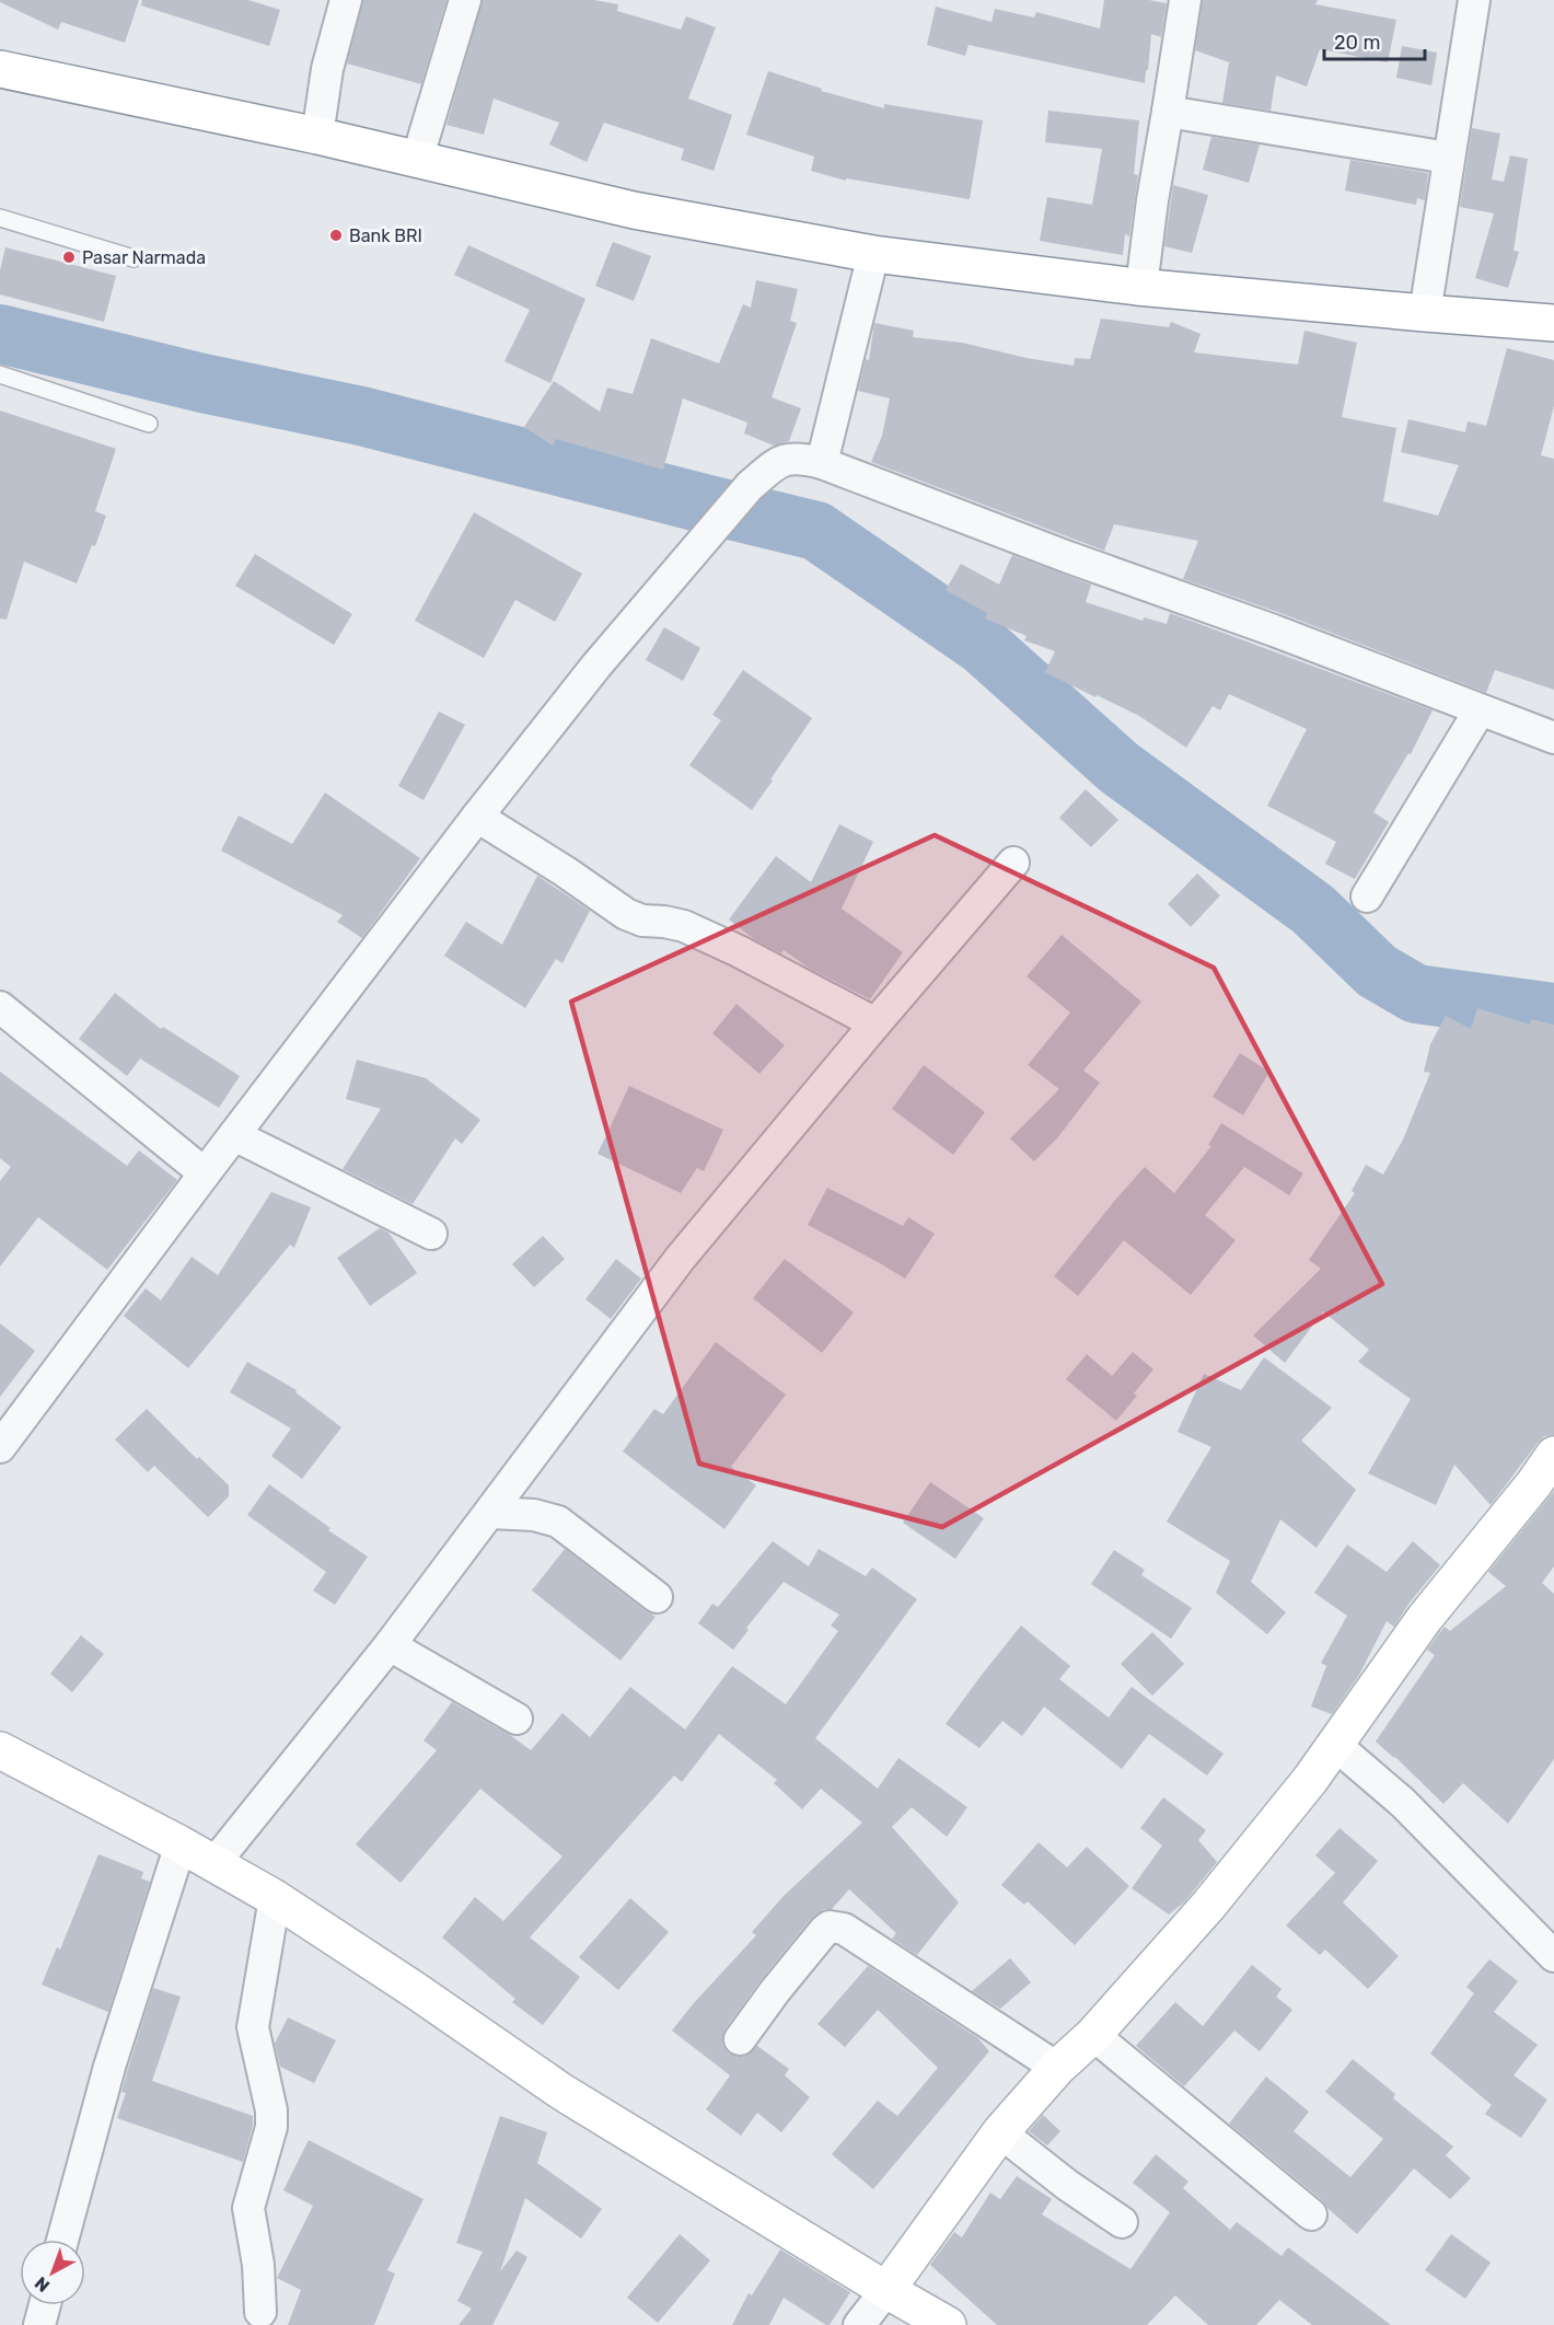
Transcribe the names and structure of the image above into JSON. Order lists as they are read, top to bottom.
{
  "places": ["Bank BRI", "Pasar Narmada"],
  "scale_bar": "20 m",
  "north": "bottom left"
}
